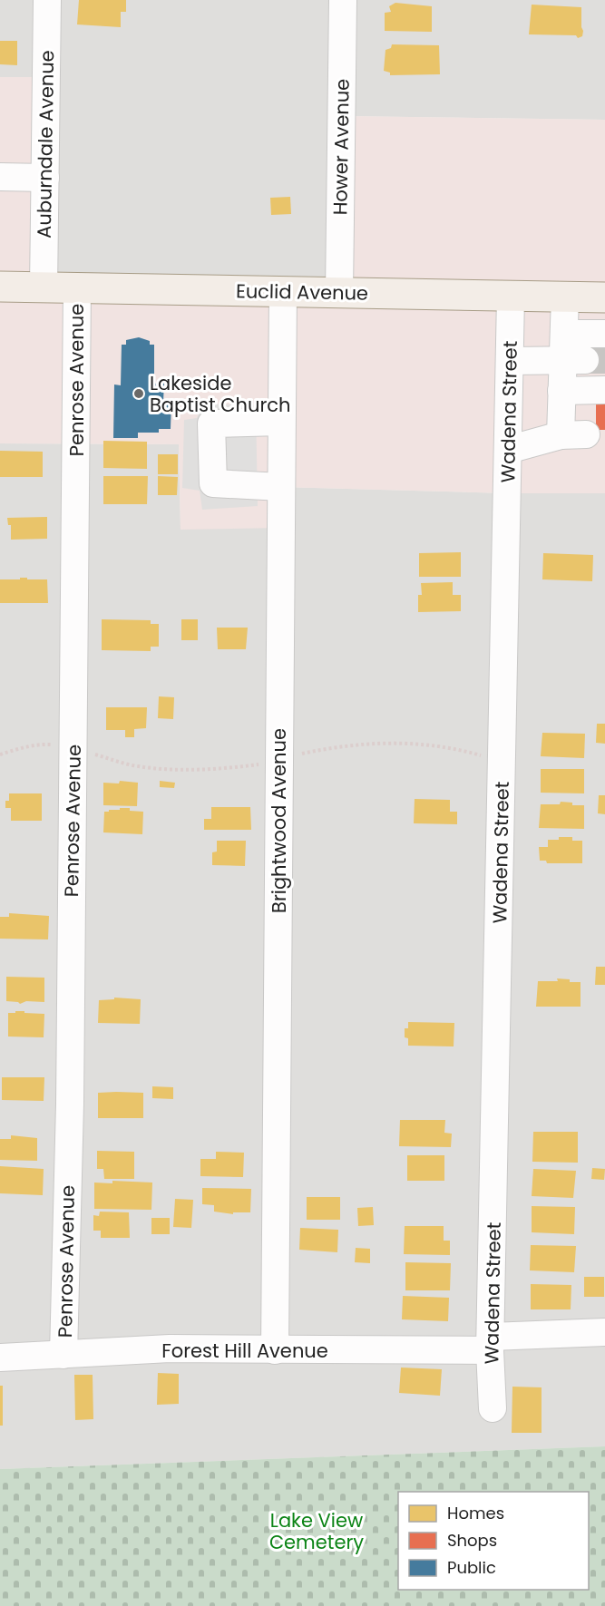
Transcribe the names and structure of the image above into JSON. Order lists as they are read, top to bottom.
{
  "streets": {
    "main road": ["Euclid Avenue"],
    "street": [
      "Auburndale Avenue",
      "Hower Avenue",
      "Penrose Avenue",
      "Wadena Street",
      "Brightwood Avenue",
      "Forest Hill Avenue"
    ]
  },
  "crossings": [
    ["Auburndale Avenue", "Euclid Avenue"],
    ["Hower Avenue", "Euclid Avenue"],
    ["Euclid Avenue", "Penrose Avenue"],
    ["Euclid Avenue", "Wadena Street"],
    ["Euclid Avenue", "Brightwood Avenue"],
    ["Penrose Avenue", "Forest Hill Avenue"],
    ["Wadena Street", "Forest Hill Avenue"],
    ["Brightwood Avenue", "Forest Hill Avenue"]
  ],
  "parks": ["Lake View Cemetery"],
  "places": ["Lakeside Baptist Church"],
  "legend": ["Homes", "Shops", "Public"]
}
